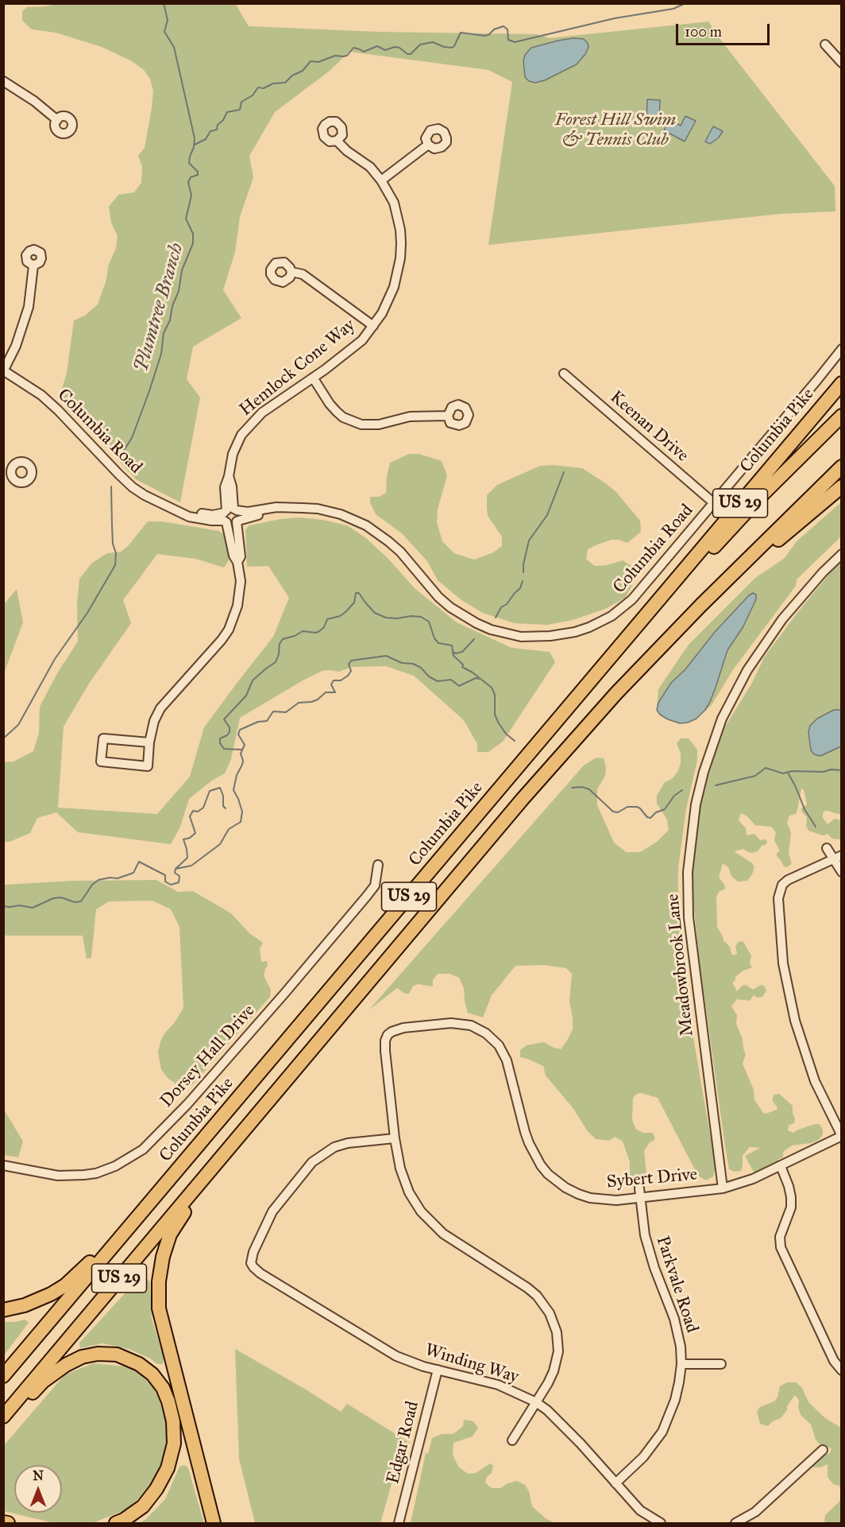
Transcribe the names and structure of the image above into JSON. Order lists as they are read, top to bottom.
{
  "streets": {
    "highway": ["Columbia Pike", "US 29"],
    "street": [
      "Hemlock Cone Way",
      "Keenan Drive",
      "Columbia Road",
      "Meadowbrook Lane",
      "Dorsey Hall Drive",
      "Sybert Drive",
      "Parkvale Road",
      "Winding Way",
      "Edgar Road"
    ]
  },
  "crossings": [
    ["Hemlock Cone Way", "Columbia Road"],
    ["Keenan Drive", "Columbia Road"],
    ["Meadowbrook Lane", "Sybert Drive"],
    ["Sybert Drive", "Parkvale Road"],
    ["Sybert Drive", "Winding Way"],
    ["Parkvale Road", "Winding Way"],
    ["Winding Way", "Edgar Road"]
  ],
  "water": ["Plumtree Branch"],
  "parks": ["Forest Hill Swim & Tennis Club"],
  "scale_bar": "100 m",
  "north": "top"
}
